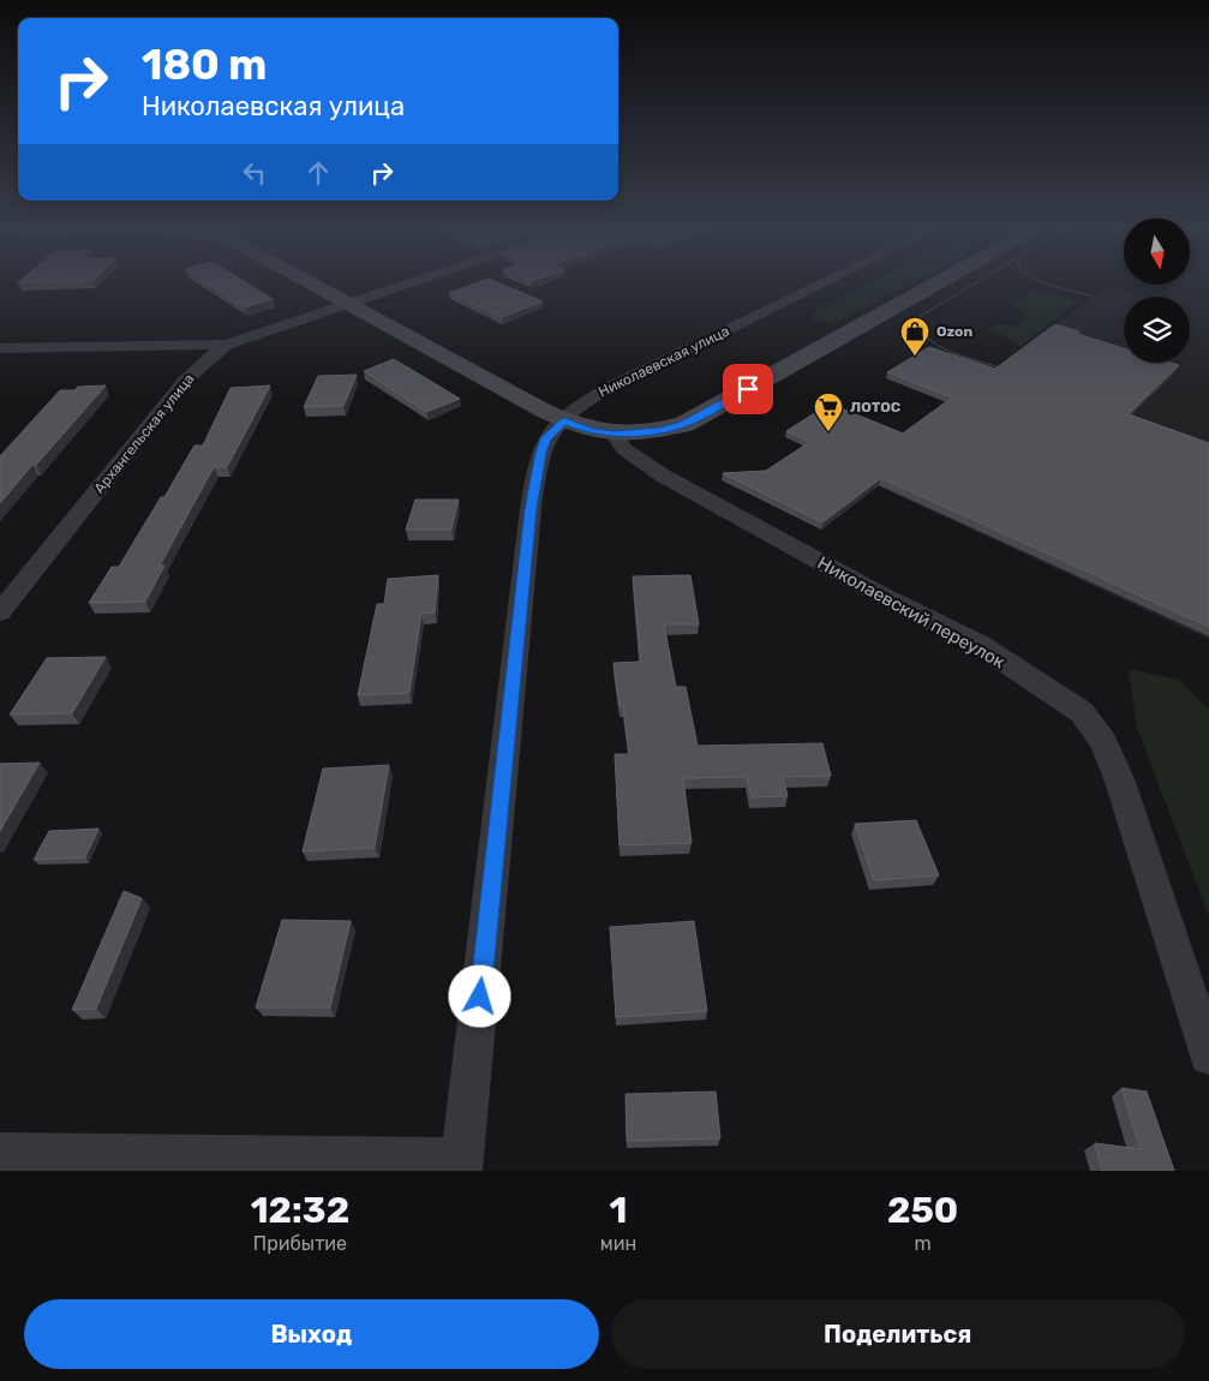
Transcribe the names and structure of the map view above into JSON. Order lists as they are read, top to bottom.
{
  "streets": {
    "street": ["Николаевская улица", "Архангельская улица", "Николаевский переулок"]
  },
  "places": {
    "shop": ["Ozon"],
    "supermarket": ["ЛОТОС"]
  },
  "north": "bottom",
  "page": {
    "turn": ["180 m", "Николаевская улица"],
    "eta": [
      "12:32",
      "Прибытие",
      "1",
      "мин",
      "250",
      "m"
    ],
    "buttons": ["Выход", "Поделиться"]
  }
}
